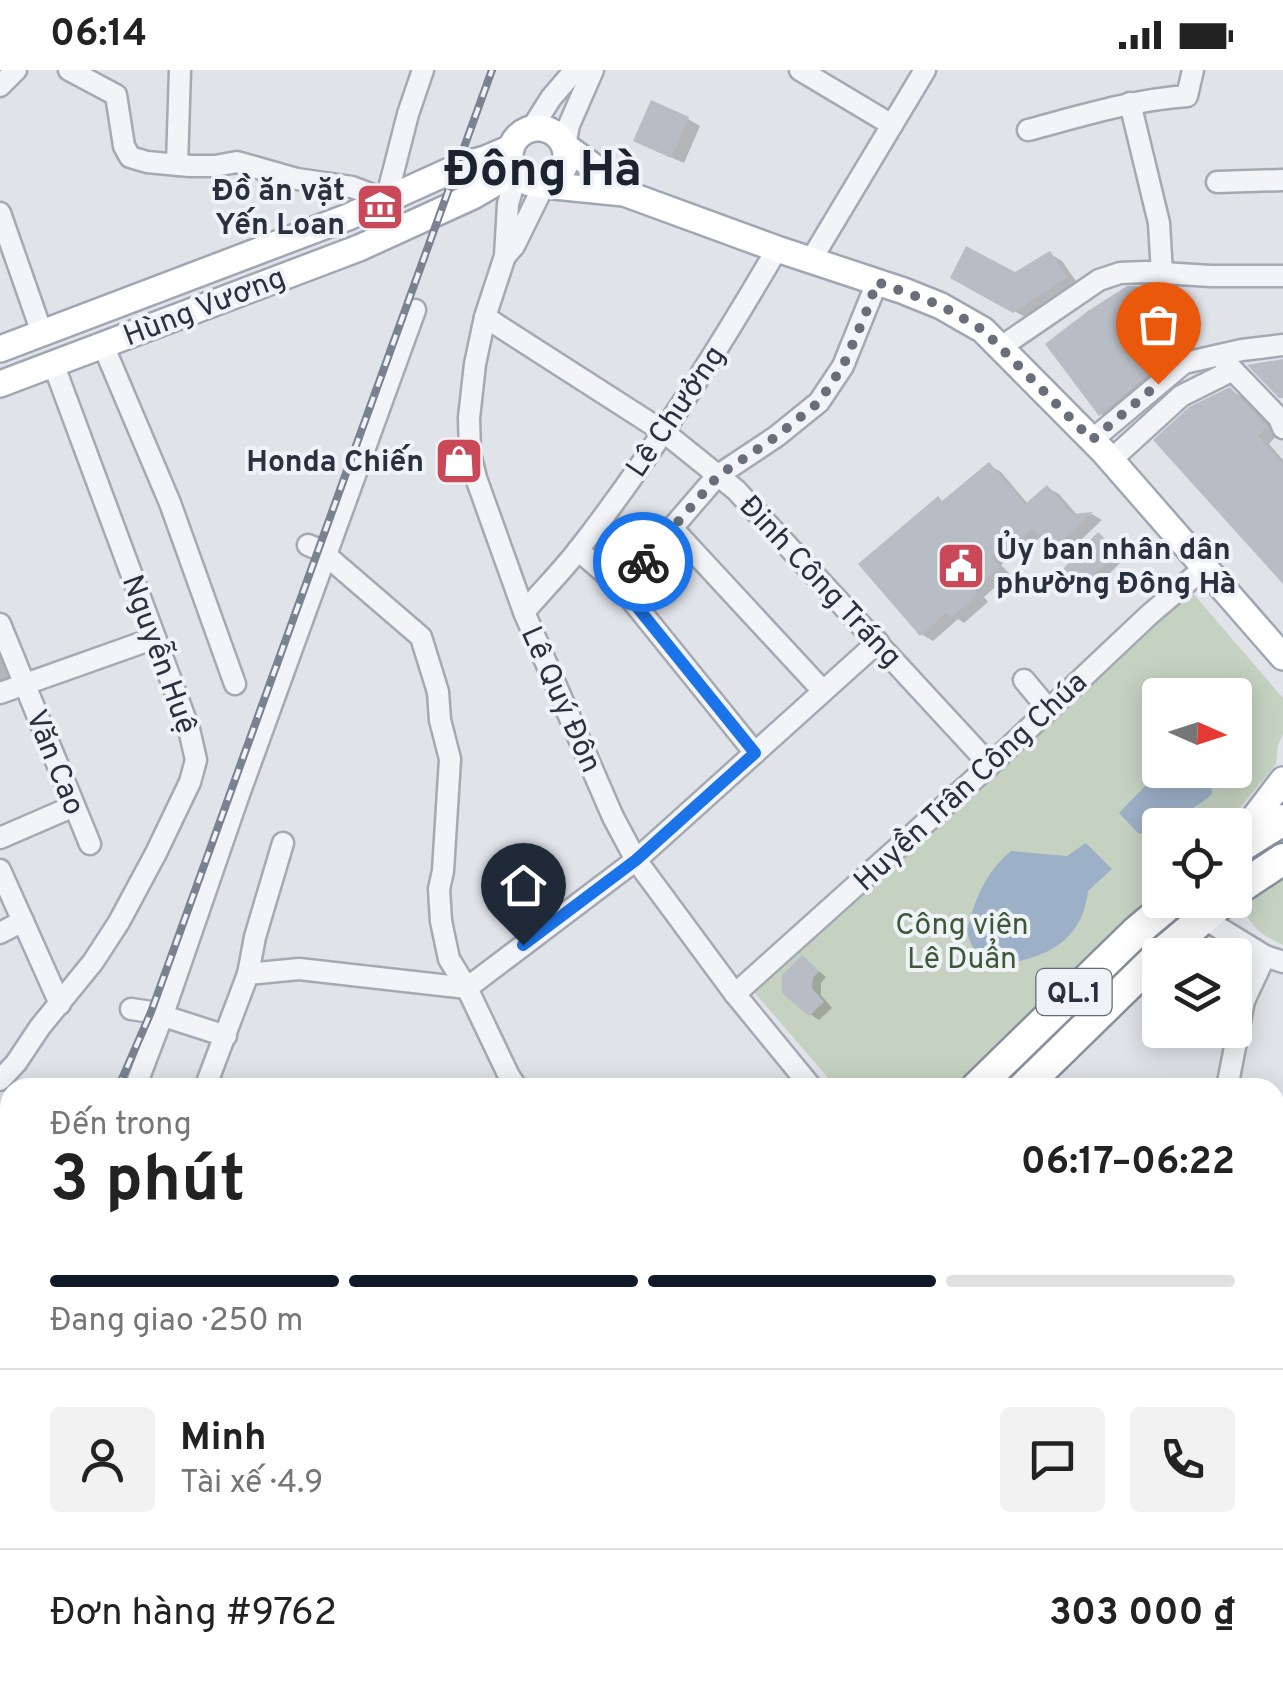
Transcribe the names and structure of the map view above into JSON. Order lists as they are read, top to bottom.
{
  "streets": {
    "highway": ["QL.1"],
    "main road": ["Hùng Vương"],
    "street": [
      "Lê Chưởng",
      "Đinh Công Tráng",
      "Nguyễn Huệ",
      "Lê Quý Đôn",
      "Văn Cao",
      "Huyền Trân Công Chúa"
    ]
  },
  "crossings": [
    ["Hùng Vương", "Nguyễn Huệ"],
    ["Hùng Vương", "Lê Quý Đôn"],
    ["Lê Chưởng", "Đinh Công Tráng"],
    ["Lê Chưởng", "Lê Quý Đôn"],
    ["Đinh Công Tráng", "Lê Quý Đôn"],
    ["Đinh Công Tráng", "Huyền Trân Công Chúa"],
    ["Lê Quý Đôn", "Huyền Trân Công Chúa"]
  ],
  "districts": ["Đông Hà"],
  "parks": ["Công viên Lê Duẩn"],
  "places": {
    "museum": ["Đồ ăn vặt Yến Loan"],
    "shop": ["Honda Chiến"],
    "public building": ["Ủy ban nhân dân phường Đông Hà"]
  },
  "north": "right",
  "page": {
    "status": "06:14",
    "heading": ["3 phút", "Đến trong", "06:17–06:22"],
    "panel": [
      "Minh",
      "Tài xế · 4.9",
      "Đơn hàng #9762",
      "303 000 ₫"
    ],
    "bar": "Đang giao · 250 m"
  }
}
